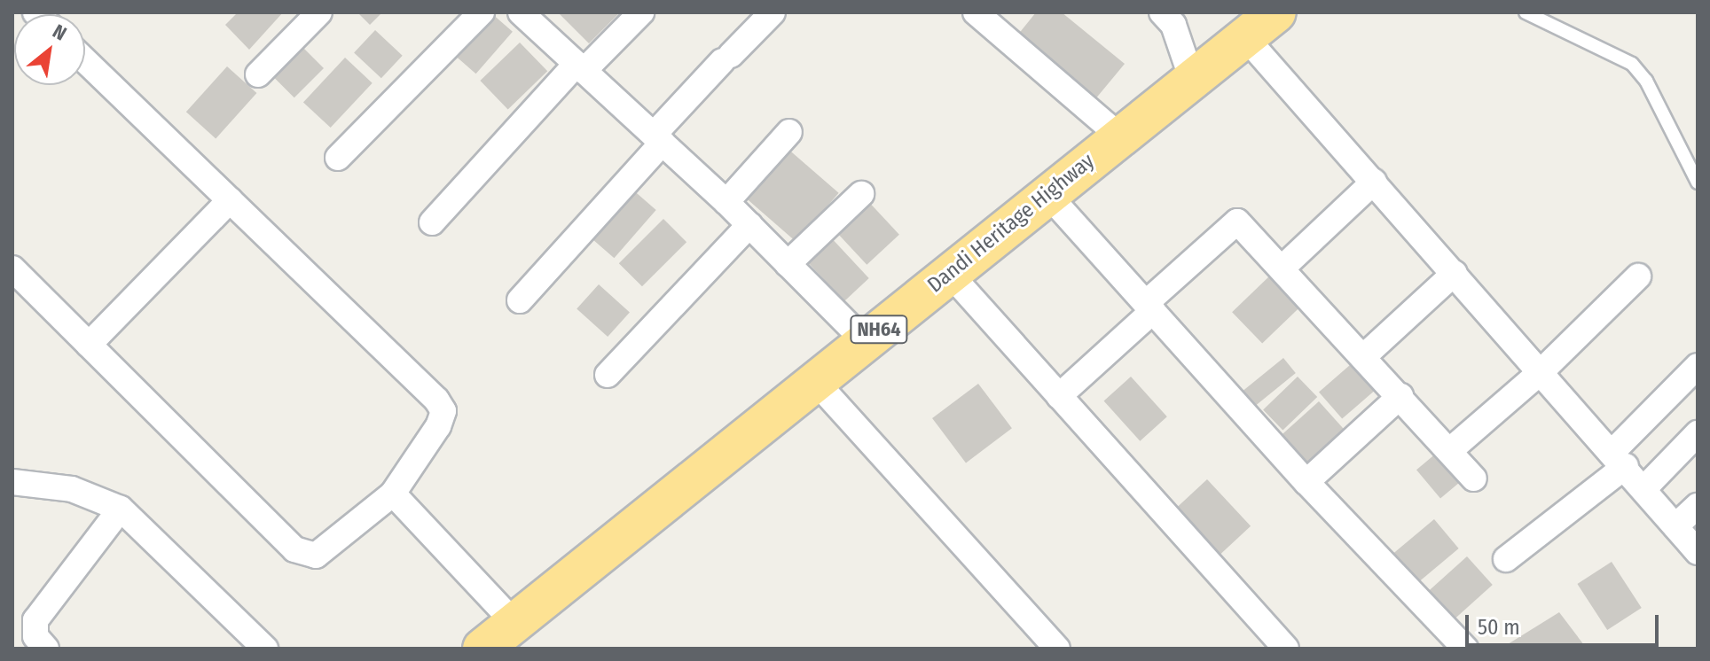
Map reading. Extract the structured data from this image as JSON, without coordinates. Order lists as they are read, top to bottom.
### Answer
{
  "streets": {
    "highway": ["Dandi Heritage Highway", "NH64"]
  },
  "scale_bar": "50 m",
  "north": "top right"
}
